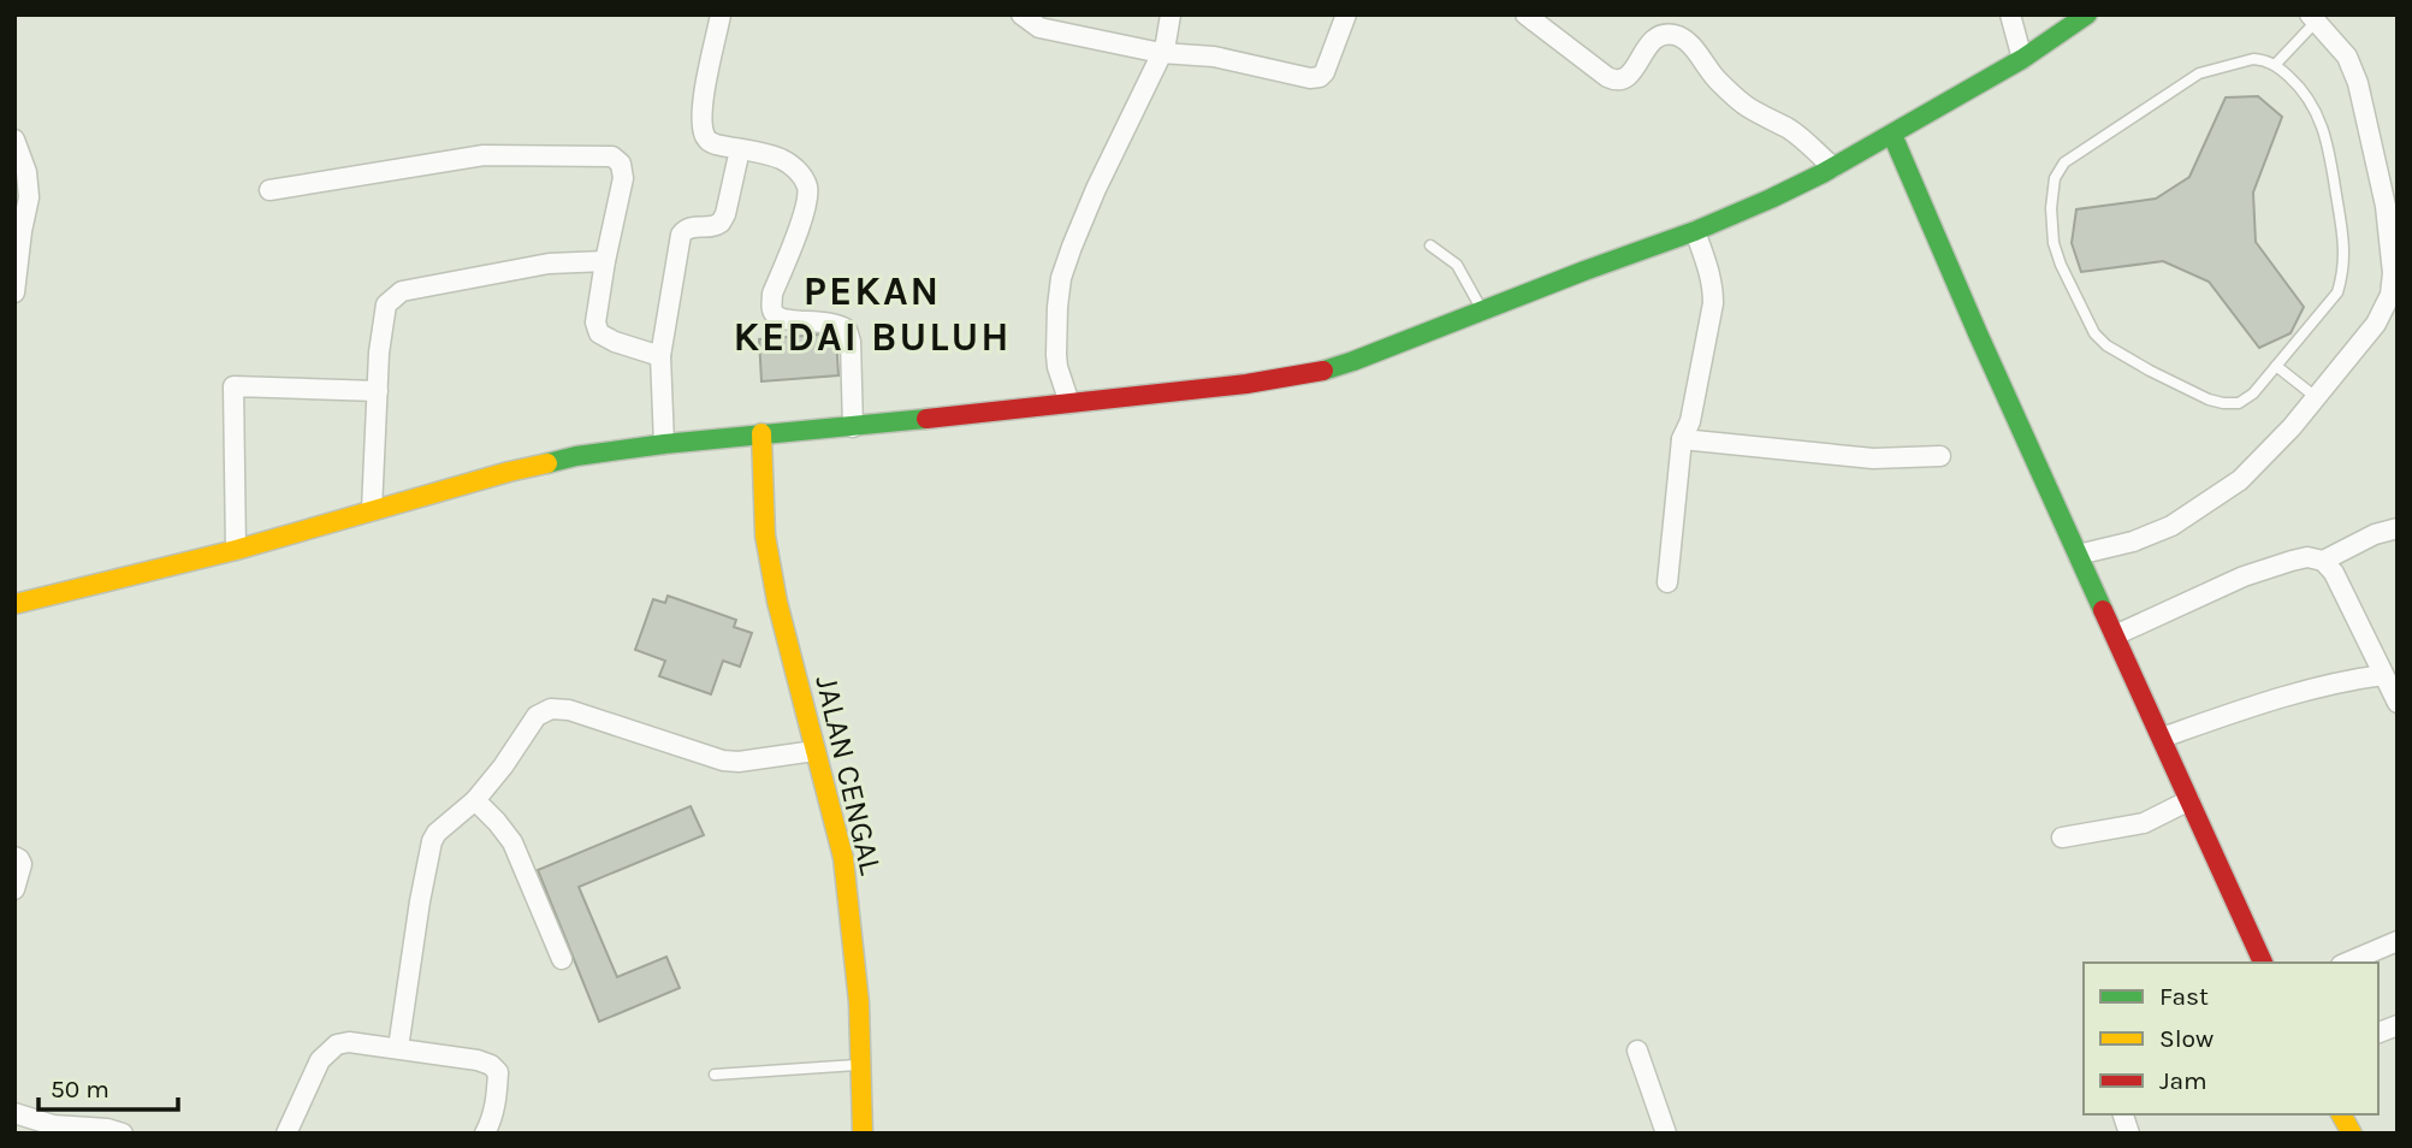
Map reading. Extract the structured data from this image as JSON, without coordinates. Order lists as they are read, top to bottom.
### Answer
{
  "streets": {
    "main road": ["JALAN CENGAL"]
  },
  "districts": ["PEKAN KEDAI BULUH"],
  "legend": ["Fast", "Slow", "Jam"],
  "scale_bar": "50 m"
}
